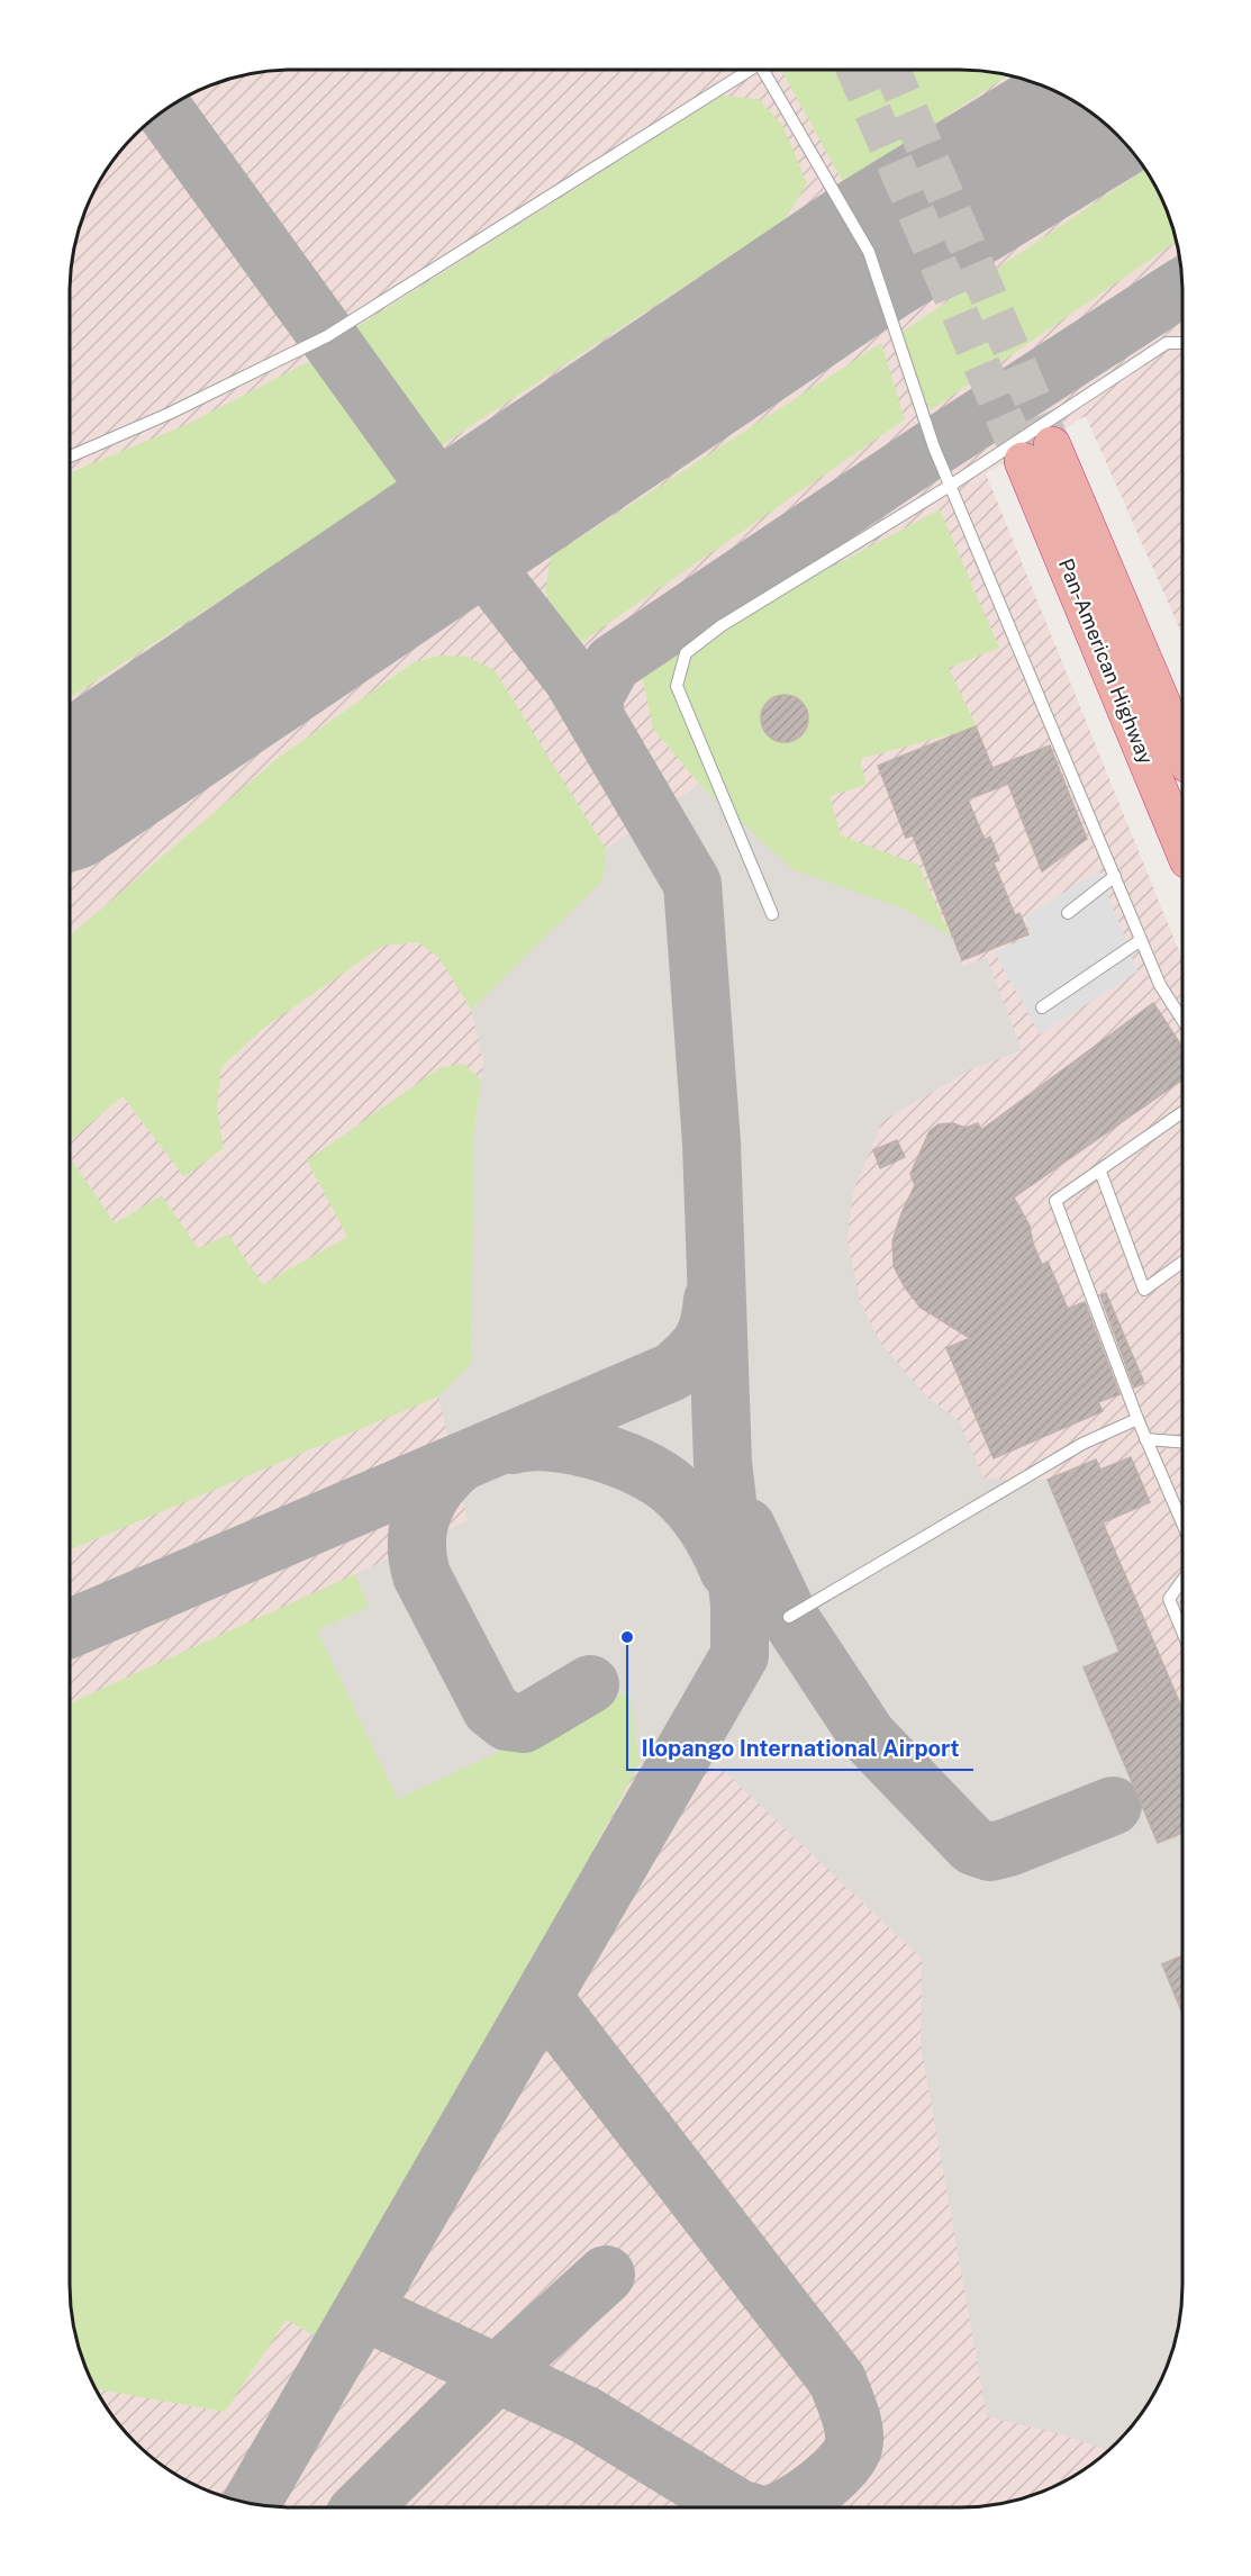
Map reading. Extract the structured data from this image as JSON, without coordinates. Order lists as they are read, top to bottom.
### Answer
{
  "streets": {
    "highway": ["Pan-American Highway"]
  },
  "places": ["Ilopango International Airport"]
}
